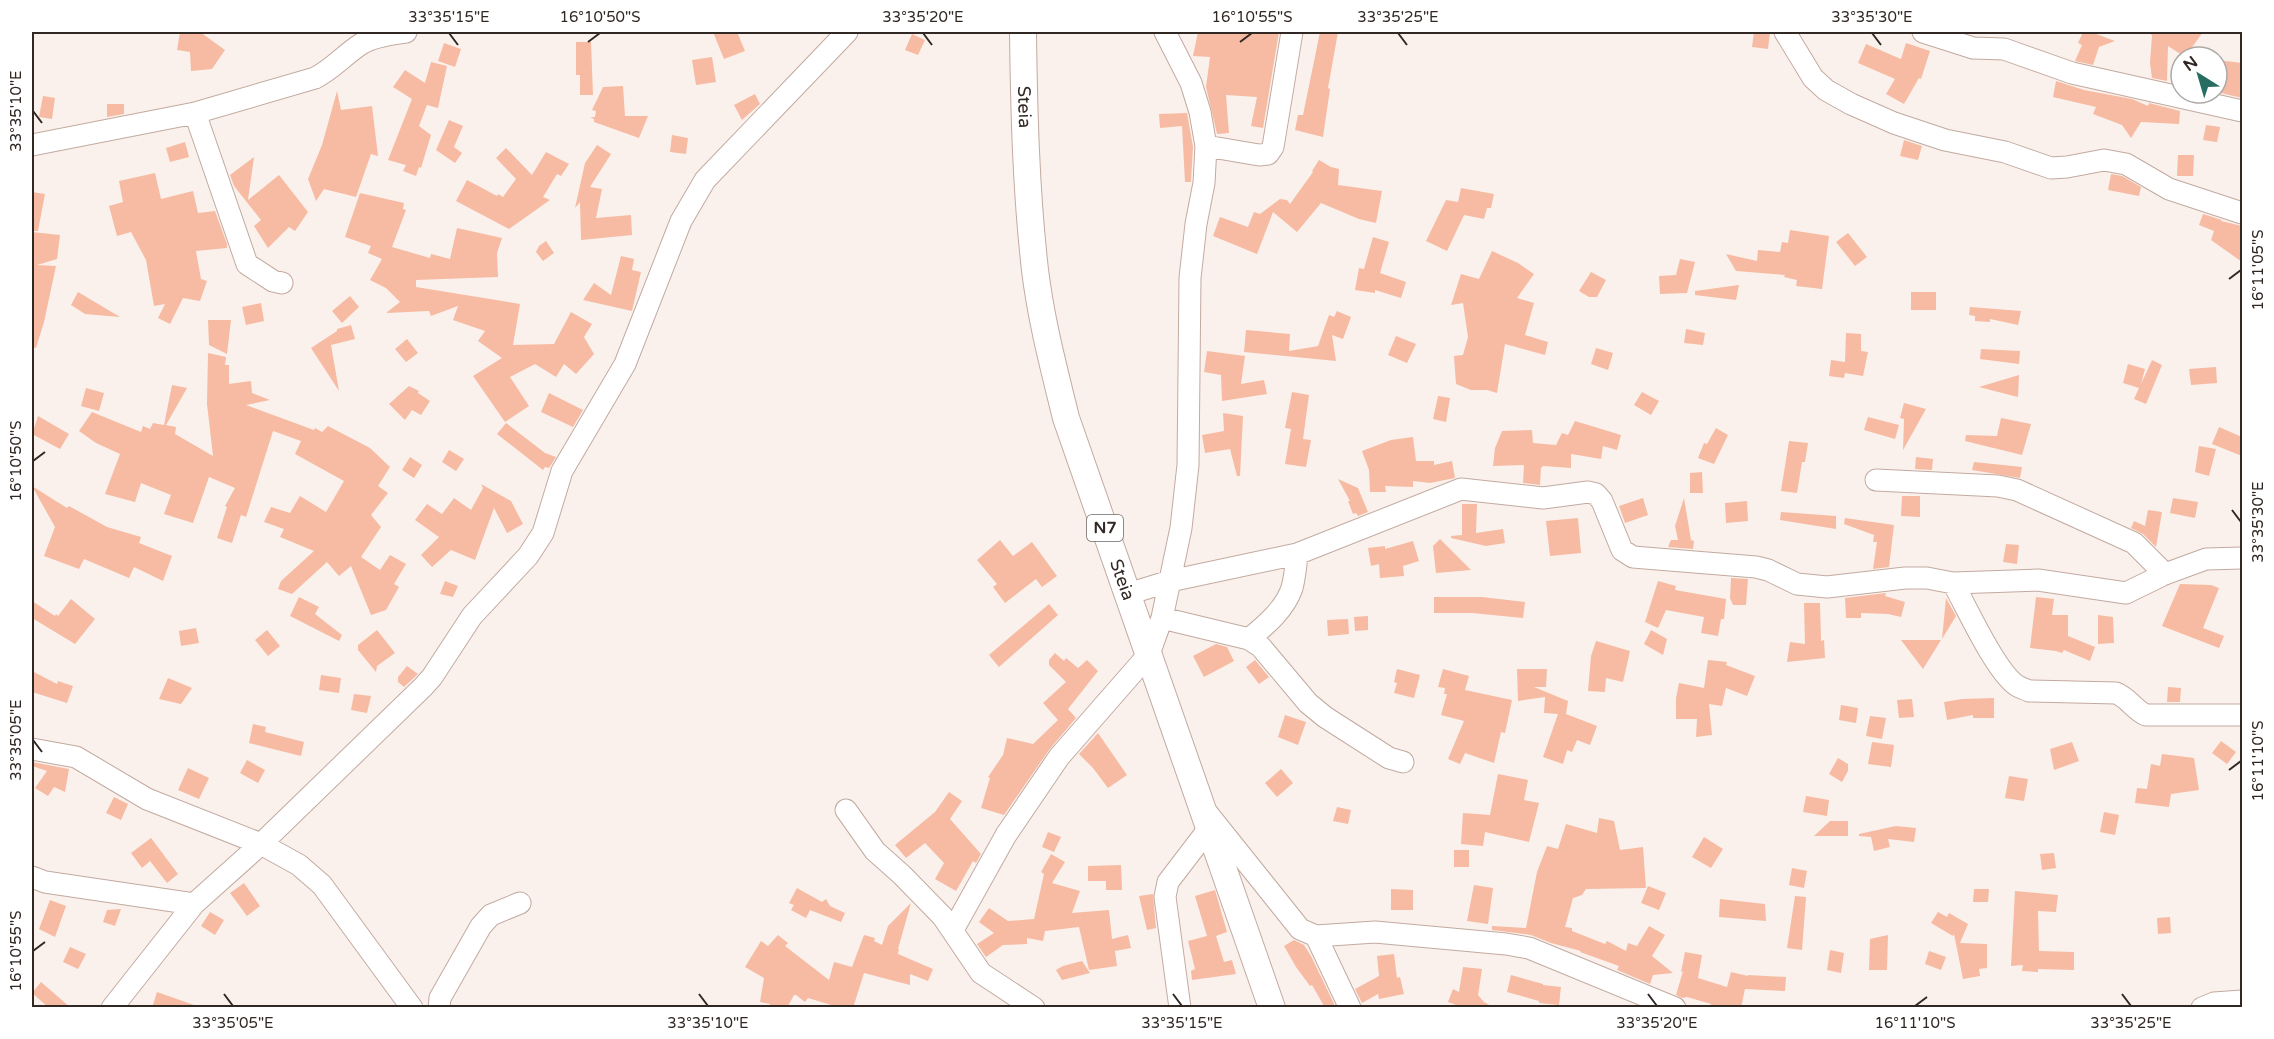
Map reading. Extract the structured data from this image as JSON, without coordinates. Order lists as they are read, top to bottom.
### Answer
{
  "streets": {
    "main road": ["Steia", "N7"]
  },
  "north": "top left",
  "coordinates": [
    "33°35'15\"E",
    "16°10'50\"S",
    "33°35'20\"E",
    "16°10'55\"S",
    "33°35'25\"E",
    "33°35'30\"E",
    "33°35'10\"E",
    "16°11'05\"S",
    "33°35'05\"E",
    "16°11'10\"S"
  ]
}
